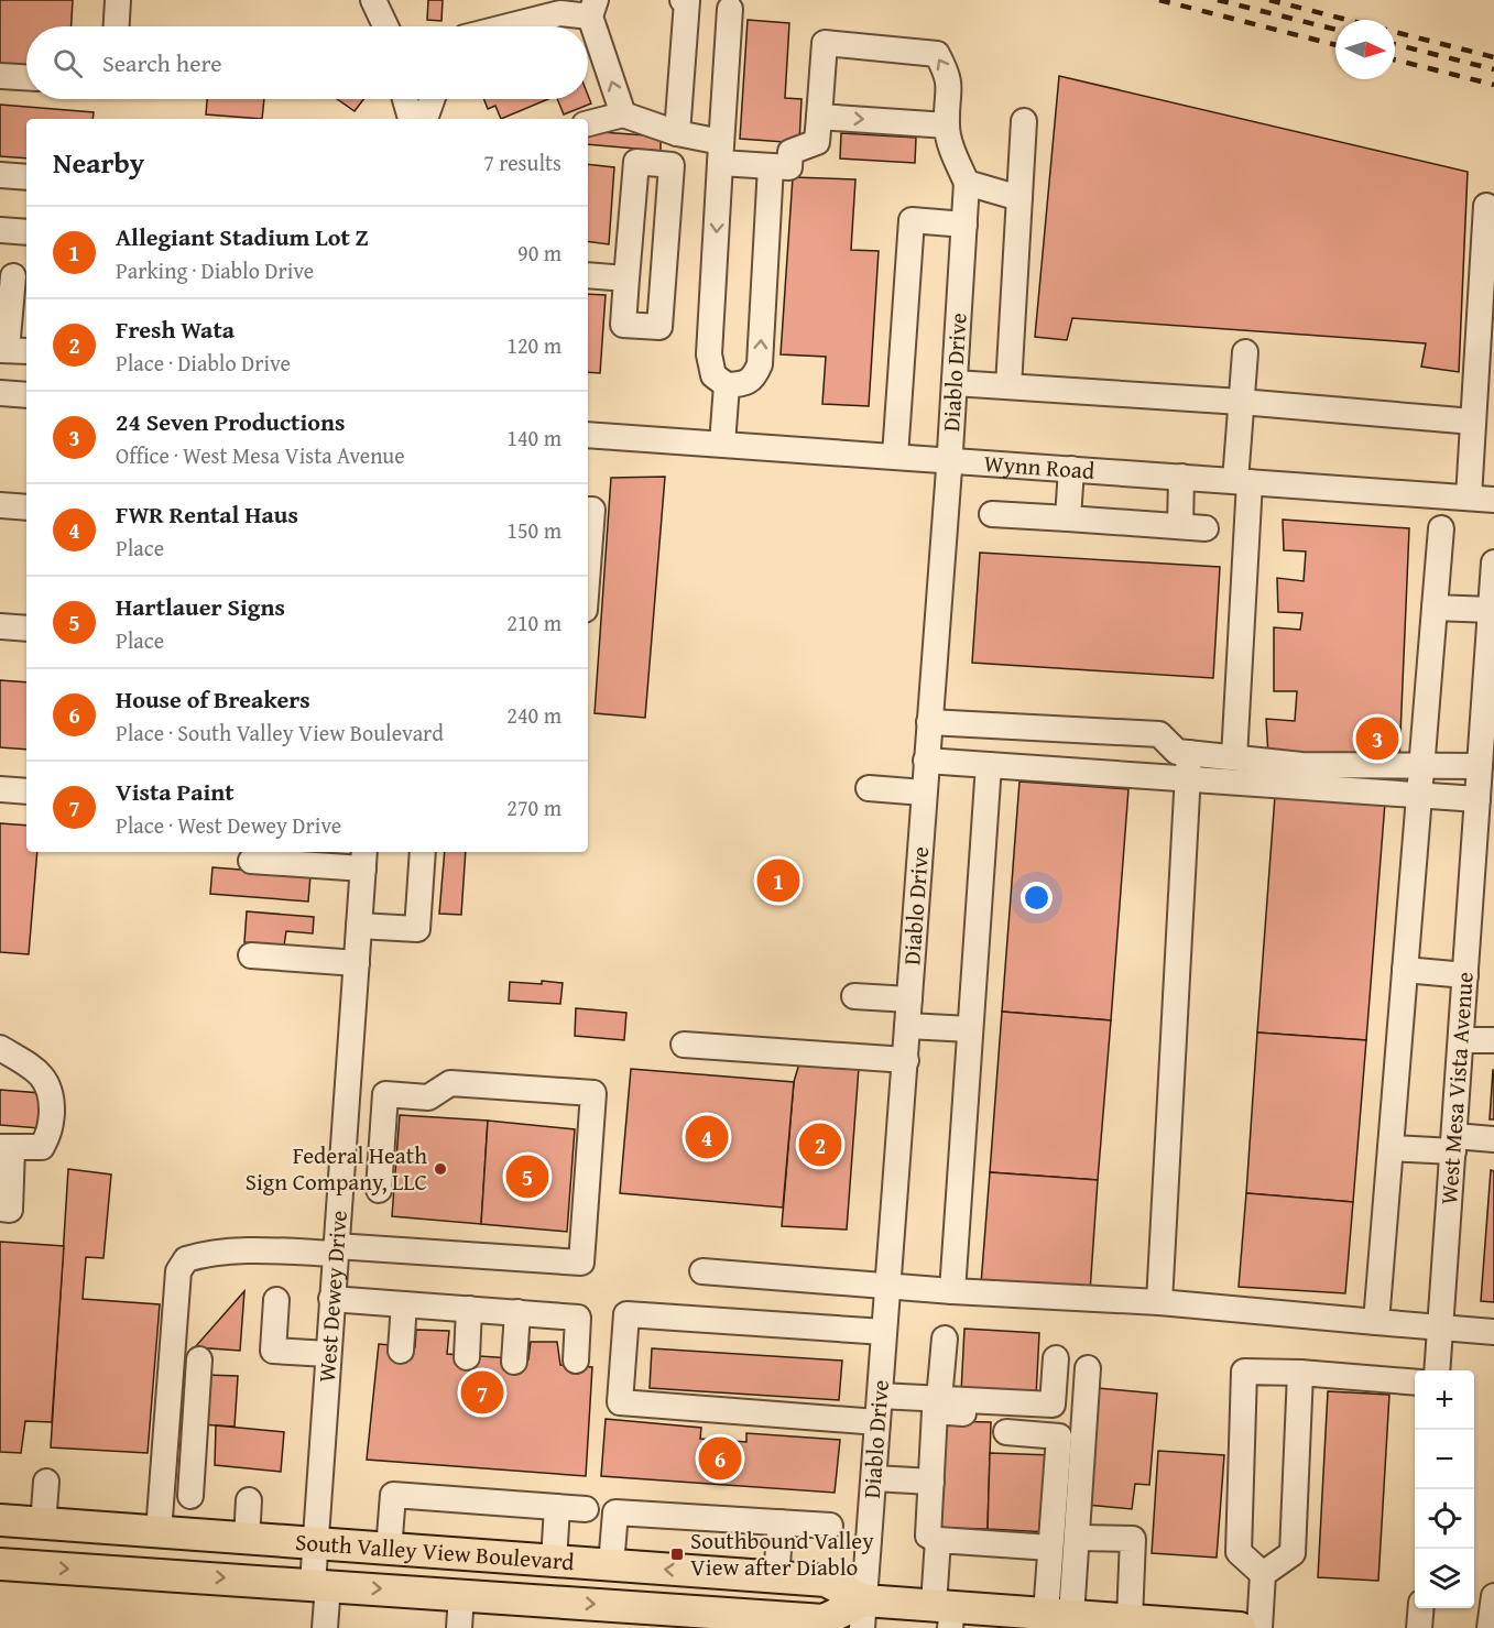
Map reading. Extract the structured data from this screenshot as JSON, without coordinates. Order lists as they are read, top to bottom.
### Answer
{
  "streets": {
    "main road": ["South Valley View Boulevard"],
    "street": [
      "Diablo Drive",
      "Wynn Road",
      "West Mesa Vista Avenue",
      "West Dewey Drive"
    ]
  },
  "crossings": [
    ["Diablo Drive", "Wynn Road"],
    ["Diablo Drive", "South Valley View Boulevard"],
    ["West Dewey Drive", "South Valley View Boulevard"]
  ],
  "places": {
    "other": ["Federal Heath Sign Company, LLC"],
    "transit": ["Southbound Valley View after Diablo"]
  },
  "north": "right",
  "page": {
    "search": "Search here",
    "heading": ["Nearby", "7 results"],
    "list": [
      {
        "mark": "1",
        "name": "Allegiant Stadium Lot Z",
        "note": "Parking · Diablo Drive",
        "value": "90 m"
      },
      {
        "mark": "2",
        "name": "Fresh Wata",
        "note": "Place · Diablo Drive",
        "value": "120 m"
      },
      {
        "mark": "3",
        "name": "24 Seven Productions",
        "note": "Office · West Mesa Vista Avenue",
        "value": "140 m"
      },
      {
        "mark": "4",
        "name": "FWR Rental Haus",
        "note": "Place",
        "value": "150 m"
      },
      {
        "mark": "5",
        "name": "Hartlauer Signs",
        "note": "Place",
        "value": "210 m"
      },
      {
        "mark": "6",
        "name": "House of Breakers",
        "note": "Place · South Valley View Boulevard",
        "value": "240 m"
      },
      {
        "mark": "7",
        "name": "Vista Paint",
        "note": "Place · West Dewey Drive",
        "value": "270 m"
      }
    ],
    "pins": [
      "3",
      "1",
      "4",
      "2",
      "5",
      "7",
      "6"
    ],
    "map_buttons": ["+", "−"]
  }
}
